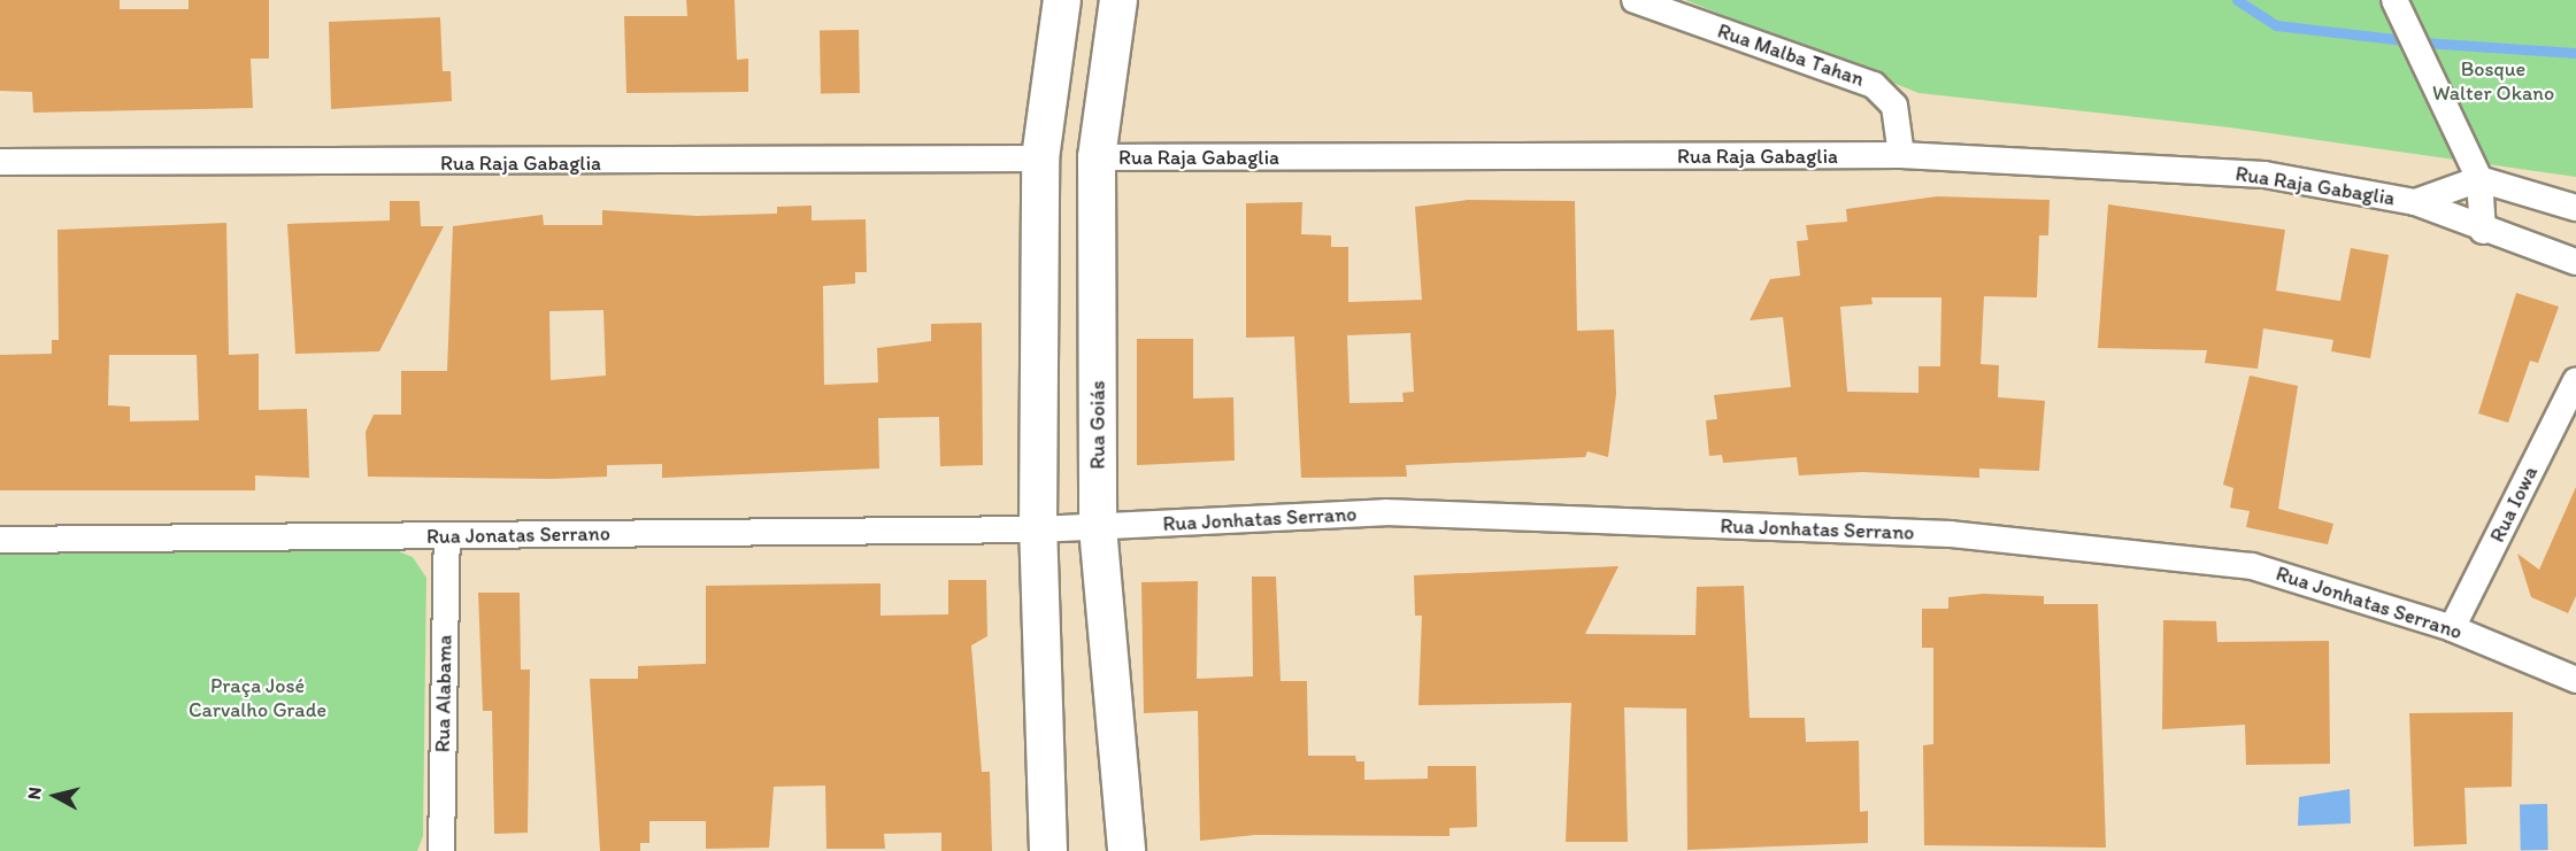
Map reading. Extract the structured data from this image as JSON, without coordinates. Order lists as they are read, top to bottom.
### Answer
{
  "streets": {
    "main road": ["Rua Goiás"],
    "street": [
      "Rua Malba Tahan",
      "Rua Raja Gabaglia",
      "Rua Iowa",
      "Rua Jonhatas Serrano",
      "Rua Jonatas Serrano",
      "Rua Alabama"
    ]
  },
  "crossings": [
    ["Rua Malba Tahan", "Rua Raja Gabaglia"],
    ["Rua Raja Gabaglia", "Rua Goiás"],
    ["Rua Goiás", "Rua Jonhatas Serrano"],
    ["Rua Iowa", "Rua Jonhatas Serrano"],
    ["Rua Jonhatas Serrano", "Rua Jonatas Serrano"],
    ["Rua Jonatas Serrano", "Rua Alabama"]
  ],
  "parks": ["Bosque Walter Okano", "Praça José Carvalho Grade"],
  "north": "left"
}
